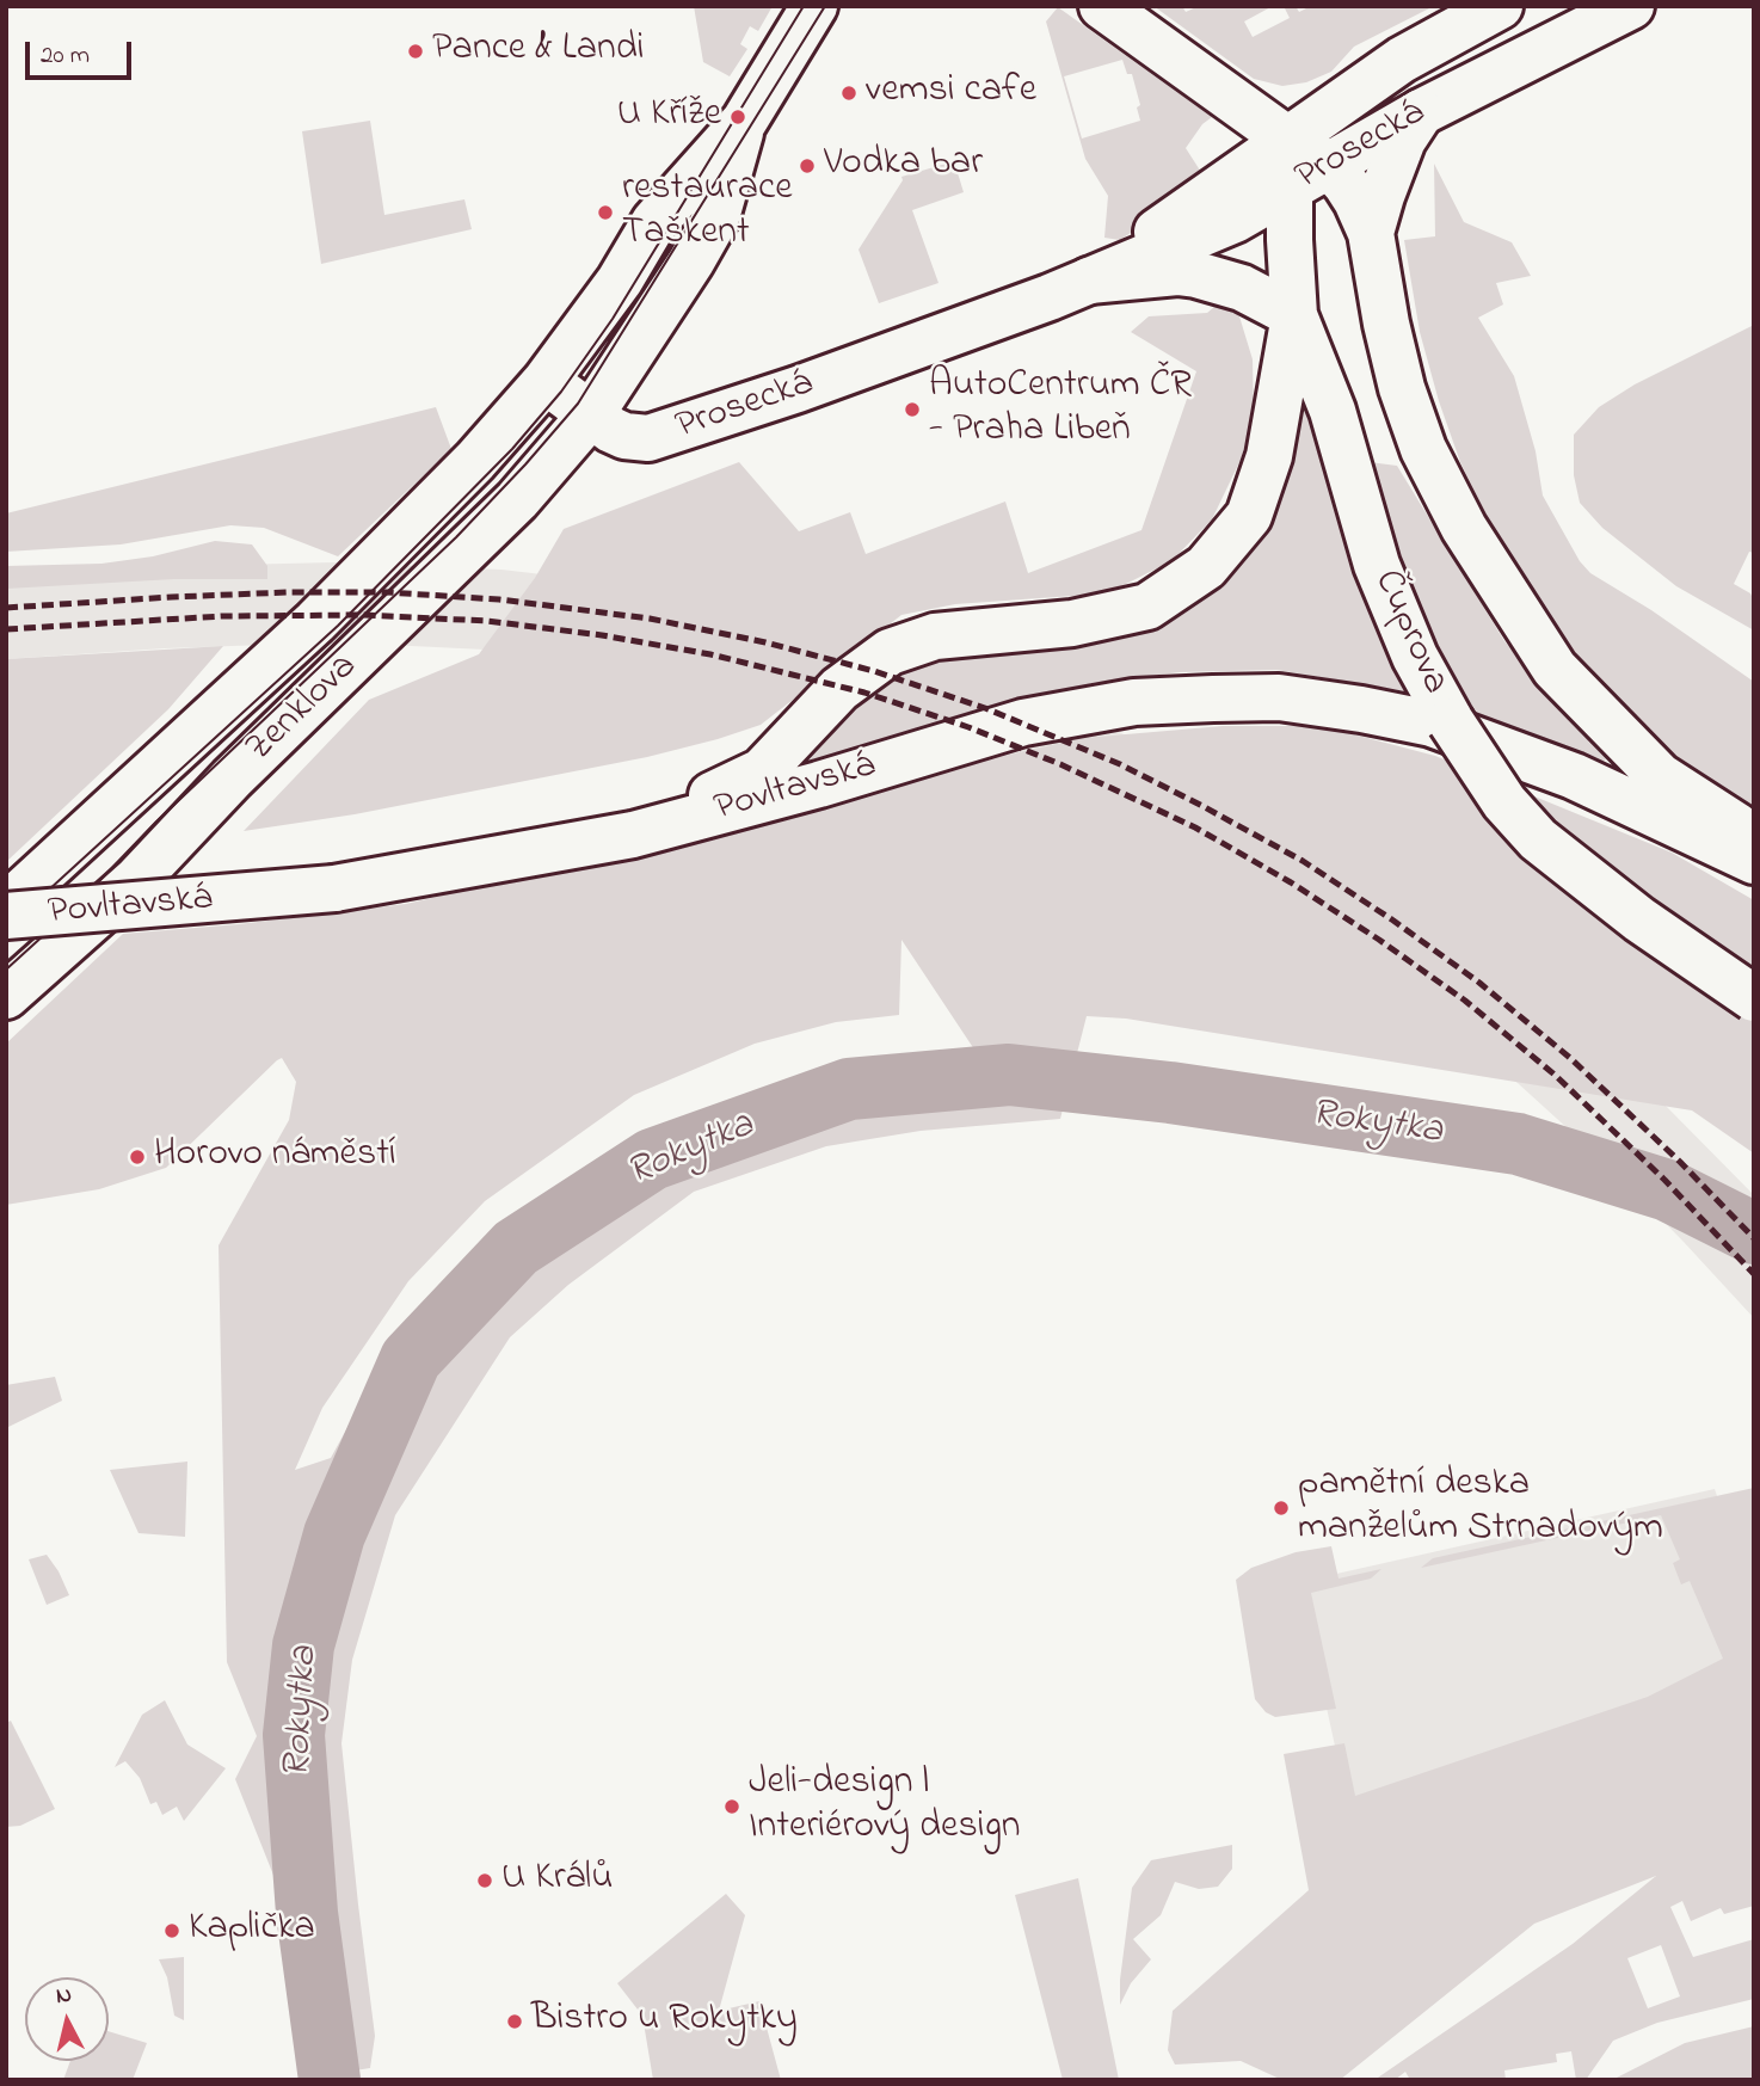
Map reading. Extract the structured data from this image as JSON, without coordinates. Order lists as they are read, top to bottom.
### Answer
{
  "streets": {
    "main road": [
      "Prosecká",
      "Čuprova",
      "Zenklova",
      "Povltavská"
    ]
  },
  "crossings": [
    ["Prosecká", "Čuprova"],
    ["Prosecká", "Zenklova"]
  ],
  "water": ["Rokytka"],
  "places": [
    "Pance & Landi",
    "vemsi cafe",
    "U Kříže",
    "Vodka bar",
    "restaurace Taškent",
    "AutoCentrum ČR - Praha Libeň",
    "Horovo náměstí",
    "pamětní deska manželům Strnadovým",
    "Jeli-design | Interiérový design",
    "U Králů",
    "Kaplička",
    "Bistro u Rokytky"
  ],
  "scale_bar": "20 m",
  "north": "top"
}
